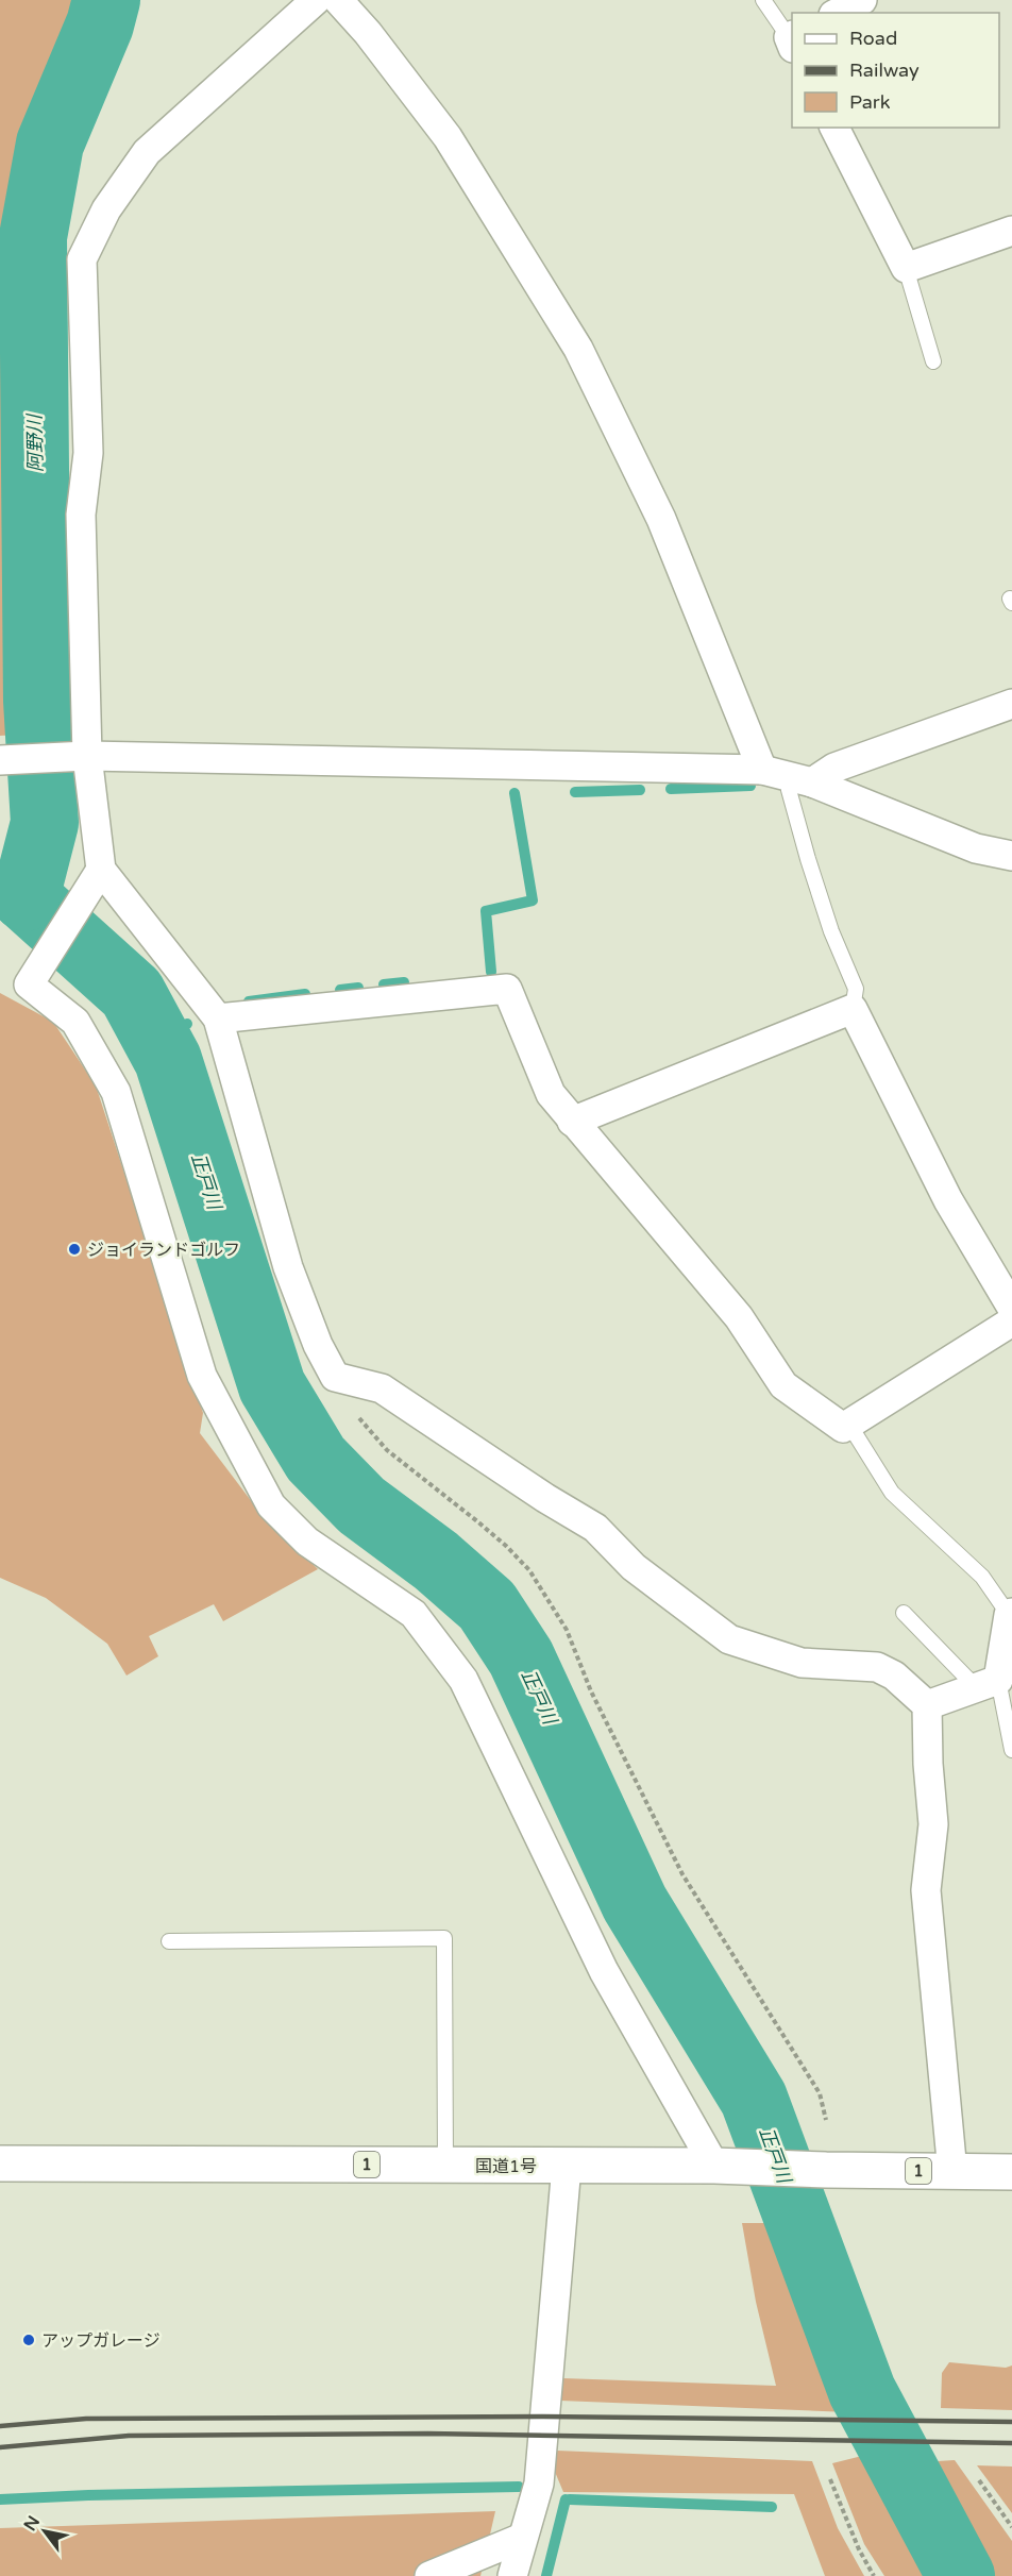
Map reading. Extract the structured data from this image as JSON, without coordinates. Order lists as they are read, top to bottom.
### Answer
{
  "streets": {
    "highway": ["1", "国道1号"]
  },
  "water": ["阿野川", "正戸川"],
  "places": ["ジョイランドゴルフ", "アップガレージ"],
  "legend": ["Road", "Railway", "Park"],
  "north": "top left"
}
